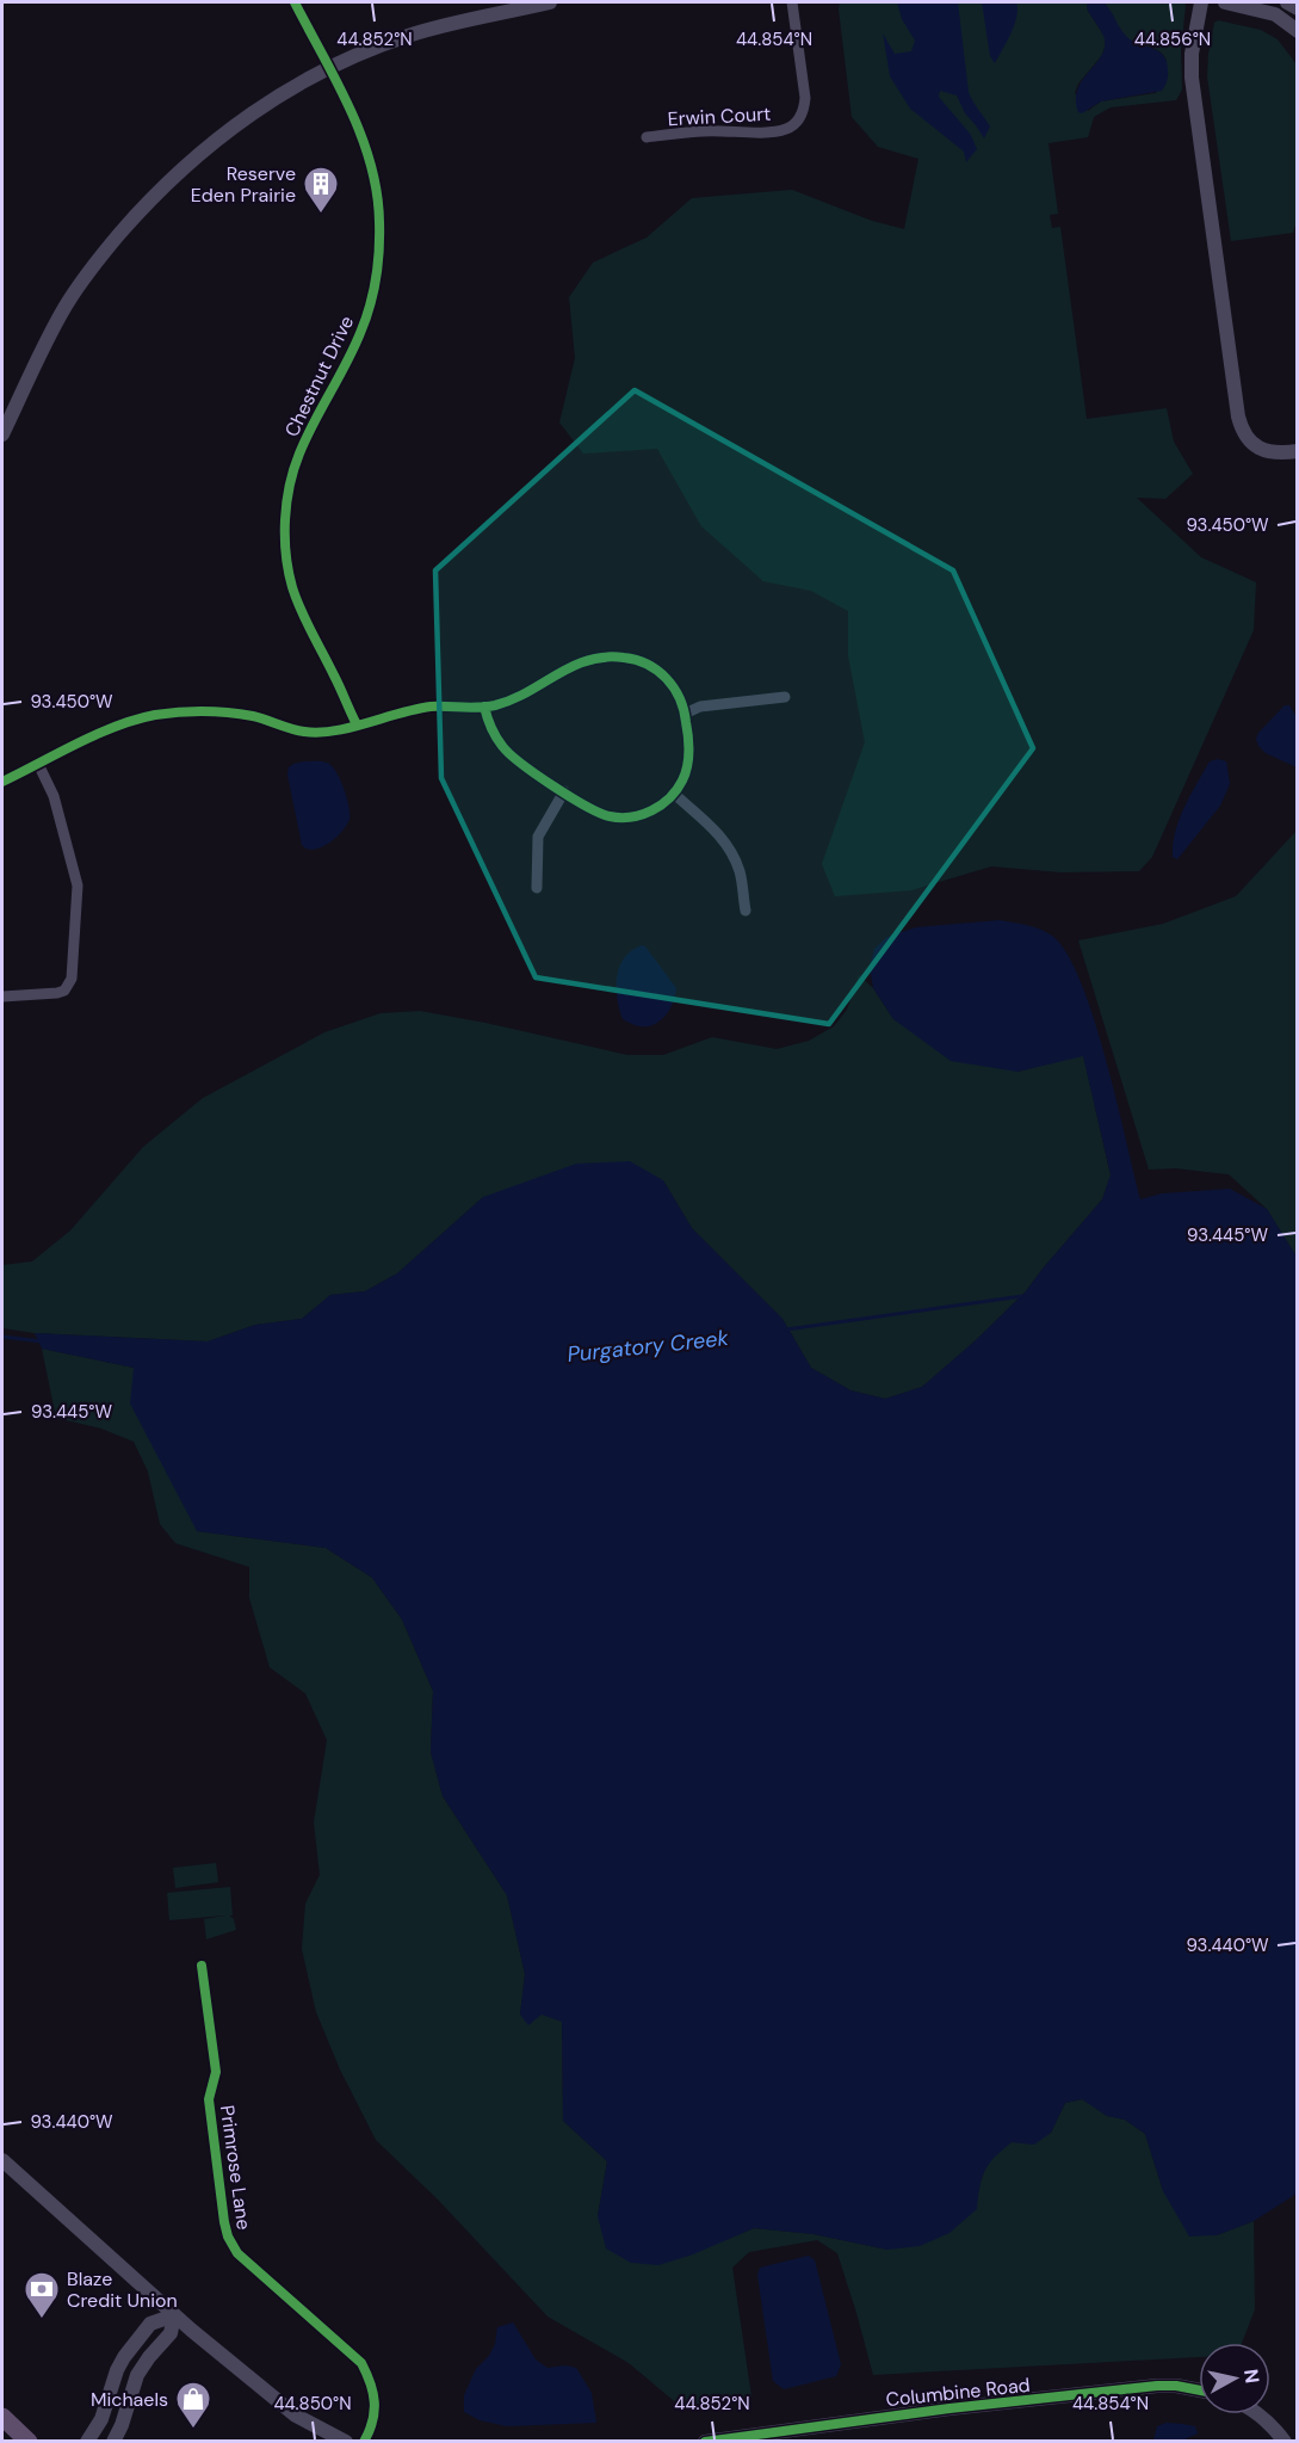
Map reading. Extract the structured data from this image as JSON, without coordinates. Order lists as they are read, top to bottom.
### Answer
{
  "streets": {
    "street": [
      "Erwin Court",
      "Chestnut Drive",
      "Primrose Lane",
      "Columbine Road"
    ]
  },
  "water": ["Purgatory Creek"],
  "places": {
    "building": ["Reserve Eden Prairie"],
    "bank": ["Blaze Credit Union"],
    "shop": ["Michaels"]
  },
  "north": "right",
  "coordinates": [
    "44.852°N",
    "44.854°N",
    "44.856°N",
    "93.450°W",
    "93.445°W",
    "93.440°W",
    "44.850°N"
  ]
}
